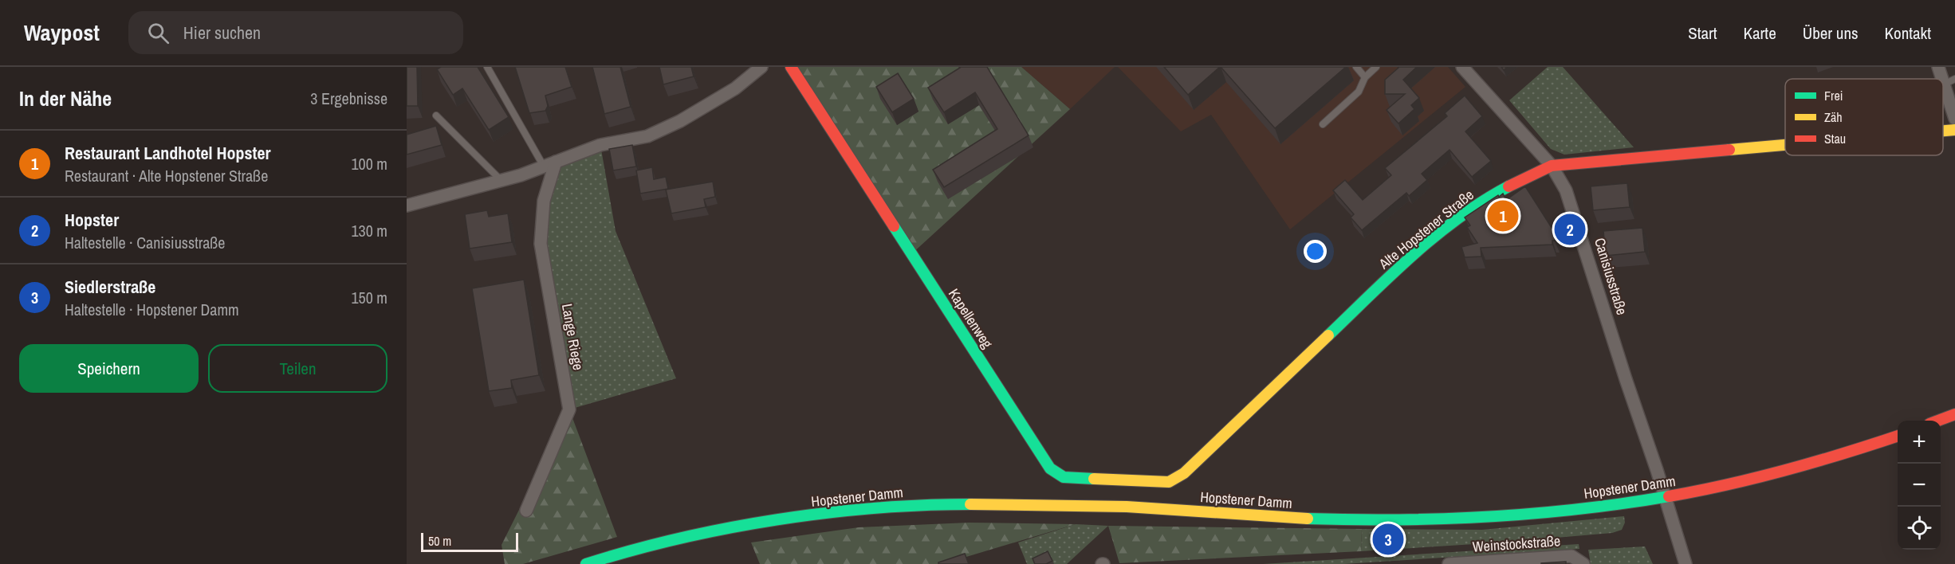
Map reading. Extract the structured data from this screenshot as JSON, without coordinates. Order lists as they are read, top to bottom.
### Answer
{
  "streets": {
    "street": [
      "Alte Hopstener Straße",
      "Canisiusstraße",
      "Kapellenweg",
      "Lange Riege",
      "Hopstener Damm",
      "Weinstockstraße"
    ]
  },
  "crossings": [
    ["Alte Hopstener Straße", "Canisiusstraße"],
    ["Alte Hopstener Straße", "Kapellenweg"],
    ["Canisiusstraße", "Hopstener Damm"]
  ],
  "legend": ["Frei", "Zäh", "Stau"],
  "scale_bar": "50 m",
  "page": {
    "header": "Waypost",
    "search": "Hier suchen",
    "nav": [
      "Start",
      "Karte",
      "Über uns",
      "Kontakt"
    ],
    "heading": ["In der Nähe", "3 Ergebnisse"],
    "list": [
      {
        "mark": "1",
        "name": "Restaurant Landhotel Hopster",
        "note": "Restaurant · Alte Hopstener Straße",
        "value": "100 m"
      },
      {
        "mark": "2",
        "name": "Hopster",
        "note": "Haltestelle · Canisiusstraße",
        "value": "130 m"
      },
      {
        "mark": "3",
        "name": "Siedlerstraße",
        "note": "Haltestelle · Hopstener Damm",
        "value": "150 m"
      }
    ],
    "pins": ["1", "2", "3"],
    "buttons": ["Speichern", "Teilen"],
    "map_buttons": ["+", "−"],
    "scale": "50 m"
  }
}
